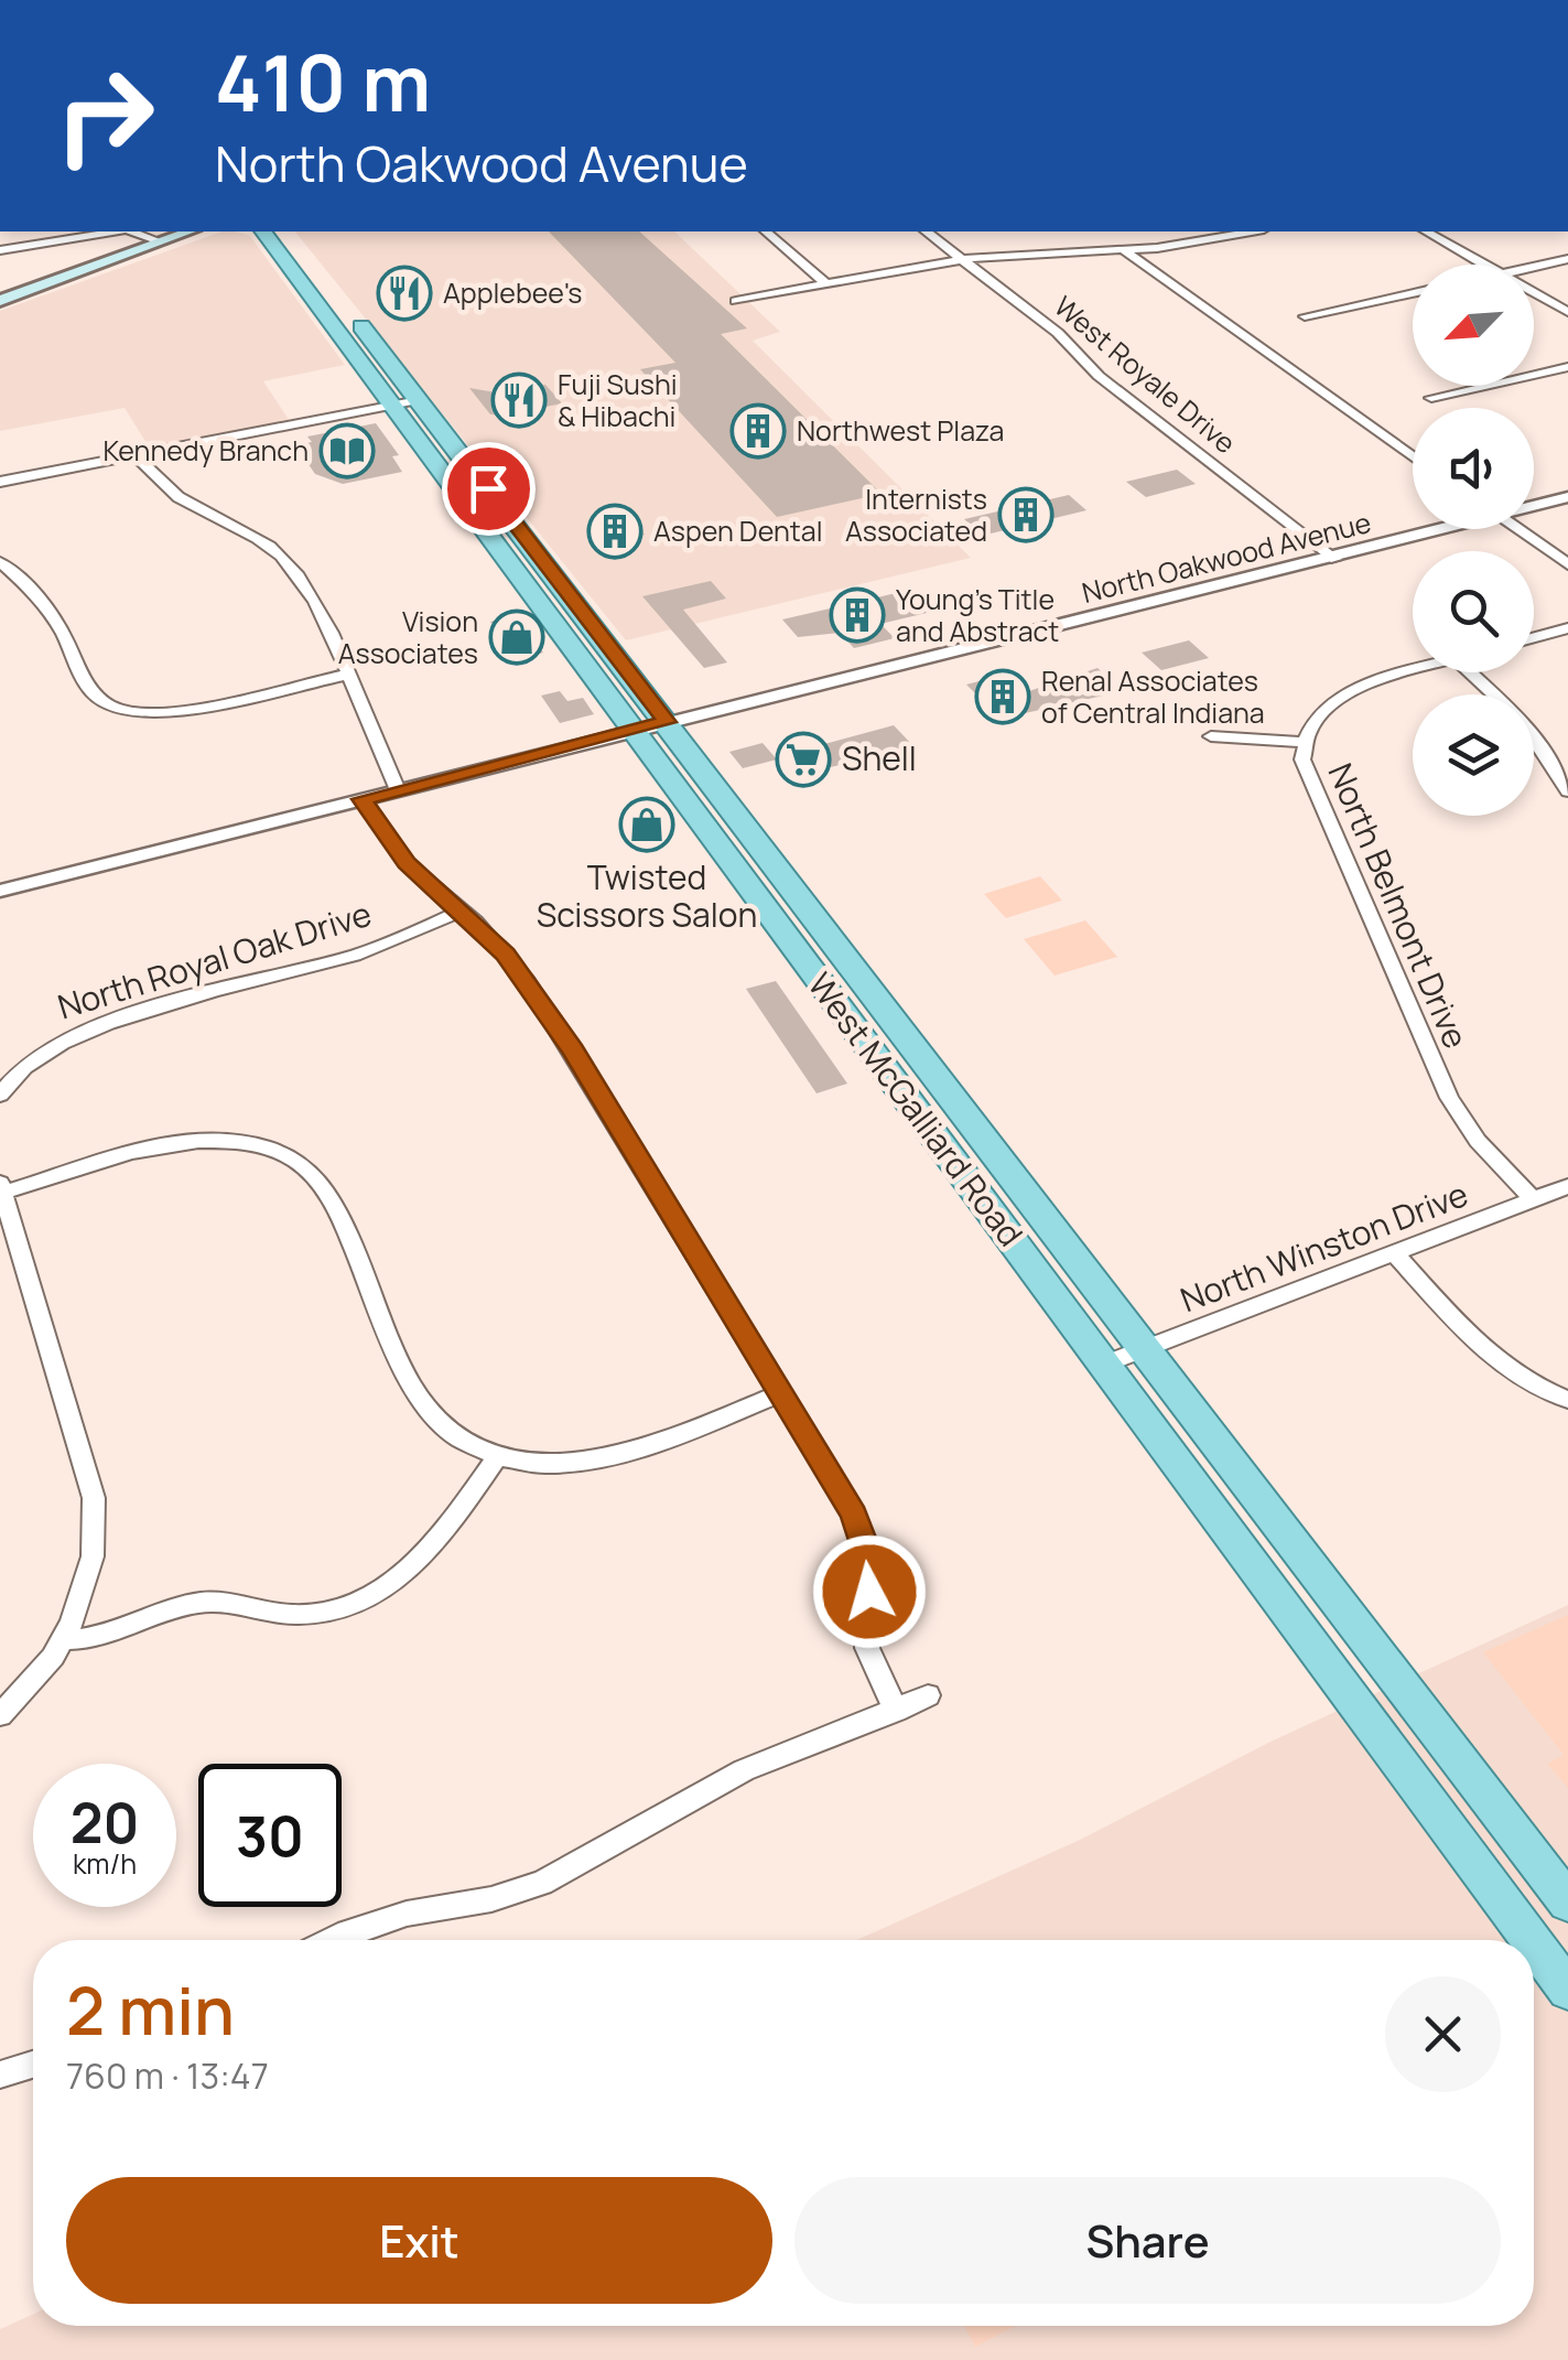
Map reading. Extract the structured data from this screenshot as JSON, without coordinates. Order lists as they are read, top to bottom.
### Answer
{
  "streets": {
    "main road": ["West McGalliard Road"],
    "street": [
      "West Royale Drive",
      "North Oakwood Avenue",
      "North Belmont Drive",
      "North Royal Oak Drive",
      "North Winston Drive"
    ]
  },
  "crossings": [
    ["West Royale Drive", "North Oakwood Avenue"],
    ["North Oakwood Avenue", "West McGalliard Road"],
    ["North Belmont Drive", "North Winston Drive"],
    ["West McGalliard Road", "North Winston Drive"]
  ],
  "places": {
    "restaurant": ["Applebee's", "Fuji Sushi & Hibachi"],
    "building": [
      "Northwest Plaza",
      "Internists Associated",
      "Aspen Dental",
      "Young's Title and Abstract",
      "Renal Associates of Central Indiana"
    ],
    "library": ["Kennedy Branch"],
    "shop": ["Vision Associates", "Twisted Scissors Salon"],
    "supermarket": ["Shell"]
  },
  "north": "bottom left",
  "page": {
    "turn": ["410 m", "North Oakwood Avenue"],
    "speed": "20 km/h",
    "limit": "30",
    "heading": ["2 min", "760 m · 13:47"],
    "buttons": ["Exit", "Share"]
  }
}
